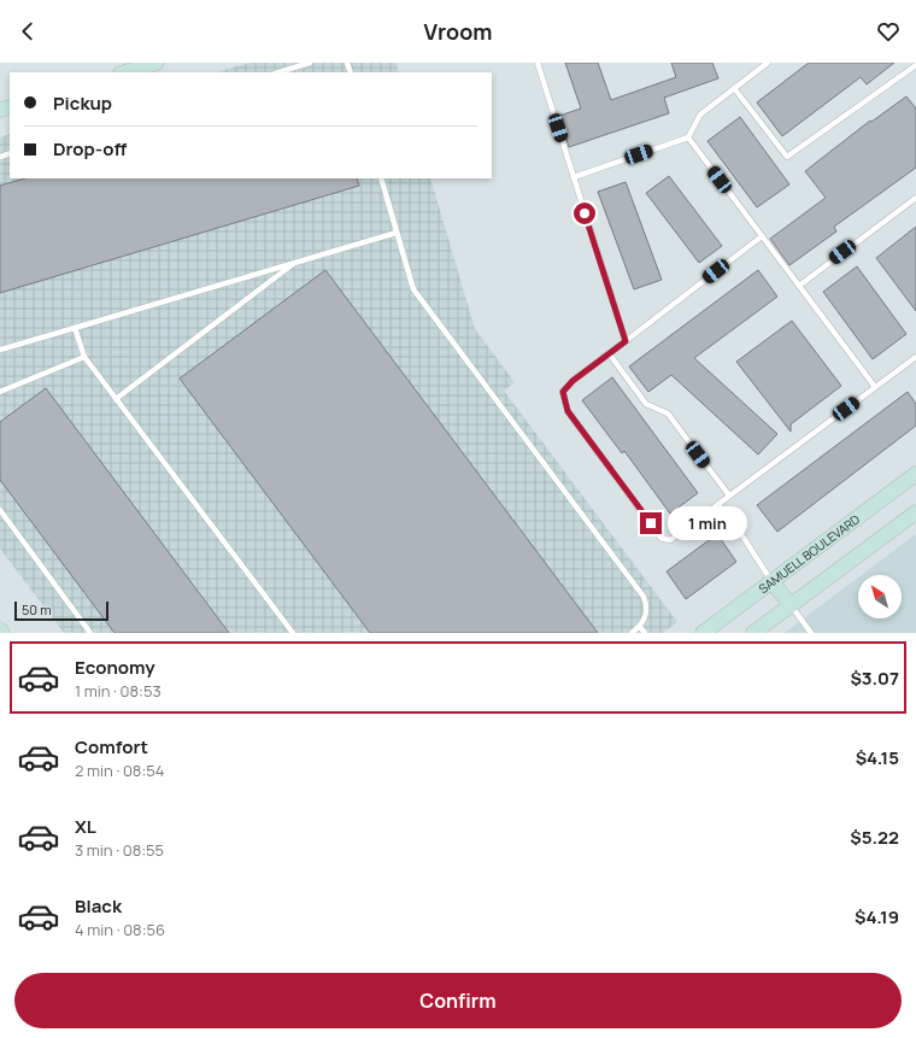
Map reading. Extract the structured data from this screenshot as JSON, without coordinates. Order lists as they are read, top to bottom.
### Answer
{
  "streets": {
    "main road": ["SAMUELL BOULEVARD"]
  },
  "scale_bar": "50 m",
  "north": "top left",
  "page": {
    "header": "Vroom",
    "banner": ["Pickup", "Drop-off"],
    "bubble": "1 min",
    "scale": "50 m",
    "list": [
      {
        "name": "Economy",
        "note": "1 min · 08:53",
        "value": "$3.07"
      },
      {
        "name": "Comfort",
        "note": "2 min · 08:54",
        "value": "$4.15"
      },
      {
        "name": "XL",
        "note": "3 min · 08:55",
        "value": "$5.22"
      },
      {
        "name": "Black",
        "note": "4 min · 08:56",
        "value": "$4.19"
      }
    ],
    "buttons": "Confirm"
  }
}
